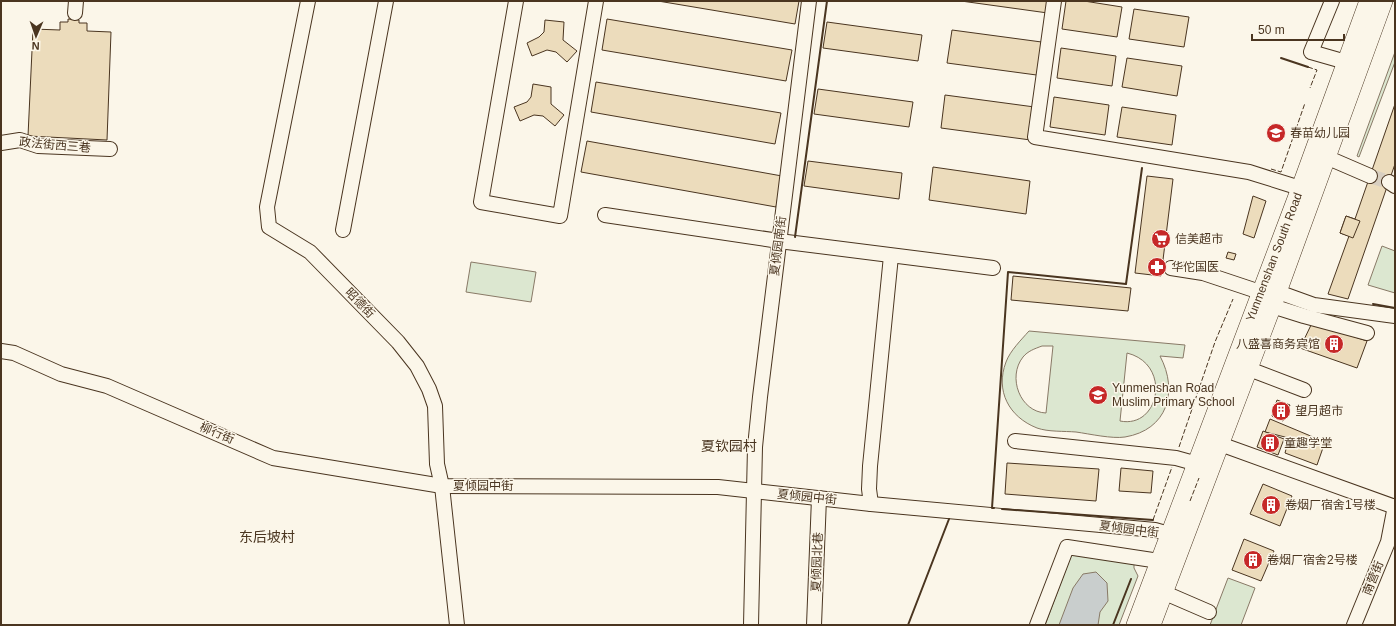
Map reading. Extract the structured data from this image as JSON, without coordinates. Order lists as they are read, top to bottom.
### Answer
{
  "streets": {
    "main road": ["Yunmenshan South Road"],
    "street": [
      "政法街西三巷",
      "夏倾园南街",
      "昭德街",
      "柳行街",
      "夏倾园中街",
      "夏倾园北巷",
      "南营街"
    ]
  },
  "crossings": [
    ["夏倾园南街", "夏倾园中街"],
    ["Yunmenshan South Road", "夏倾园中街"],
    ["昭德街", "柳行街"],
    ["昭德街", "夏倾园中街"],
    ["柳行街", "夏倾园中街"],
    ["夏倾园中街", "夏倾园北巷"]
  ],
  "districts": ["夏钦园村", "东后坡村"],
  "places": {
    "school or university": ["春苗幼儿园", "Yunmenshan Road Muslim Primary School"],
    "supermarket": ["信美超市"],
    "pharmacy": ["华佗国医"],
    "building": [
      "八盛喜商务宾馆",
      "望月超市",
      "童趣学堂",
      "卷烟厂宿舍1号楼",
      "卷烟厂宿舍2号楼"
    ]
  },
  "scale_bar": "50 m",
  "north": "bottom"
}
